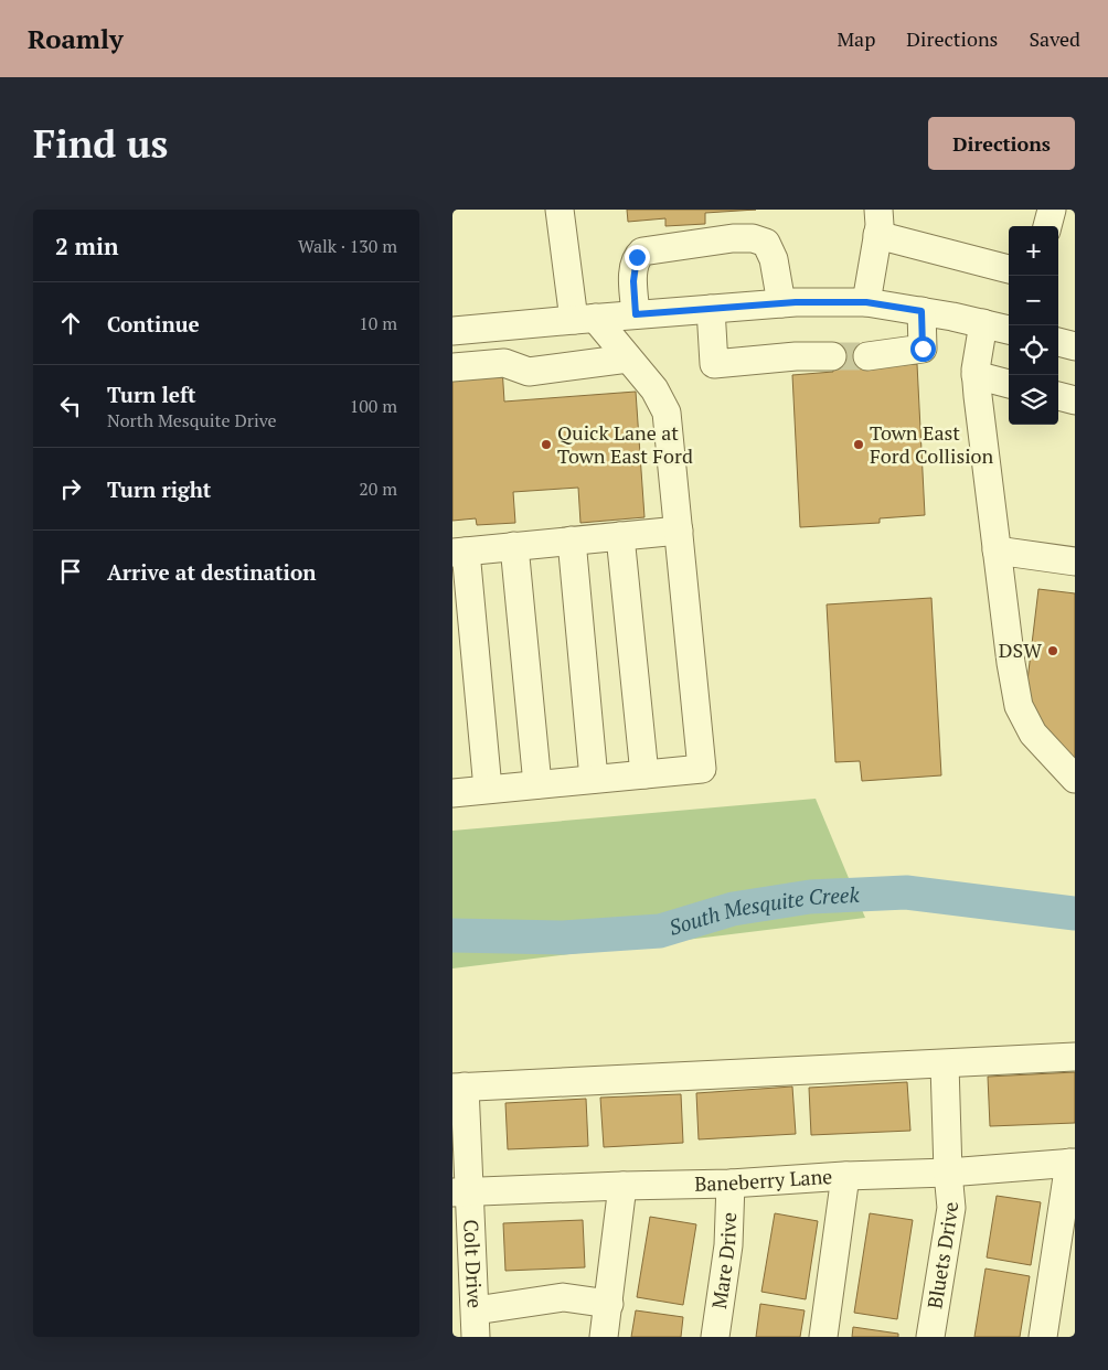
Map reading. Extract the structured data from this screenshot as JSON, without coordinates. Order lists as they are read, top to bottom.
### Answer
{
  "streets": {
    "street": [
      "Baneberry Lane",
      "Bluets Drive",
      "Mare Drive",
      "Colt Drive"
    ]
  },
  "crossings": [
    ["Baneberry Lane", "Bluets Drive"],
    ["Baneberry Lane", "Mare Drive"],
    ["Baneberry Lane", "Colt Drive"]
  ],
  "water": ["South Mesquite Creek"],
  "places": ["Quick Lane at Town East Ford", "Town East Ford Collision", "DSW"],
  "page": {
    "header": "Roamly",
    "nav": ["Map", "Directions", "Saved"],
    "buttons": "Directions",
    "title": "Find us",
    "heading": ["2 min", "Walk · 130 m"],
    "map_buttons": ["+", "−"],
    "list": [
      ["Continue", "10 m"],
      ["Turn left", "North Mesquite Drive", "100 m"],
      ["Turn right", "20 m"],
      "Arrive at destination"
    ]
  }
}
